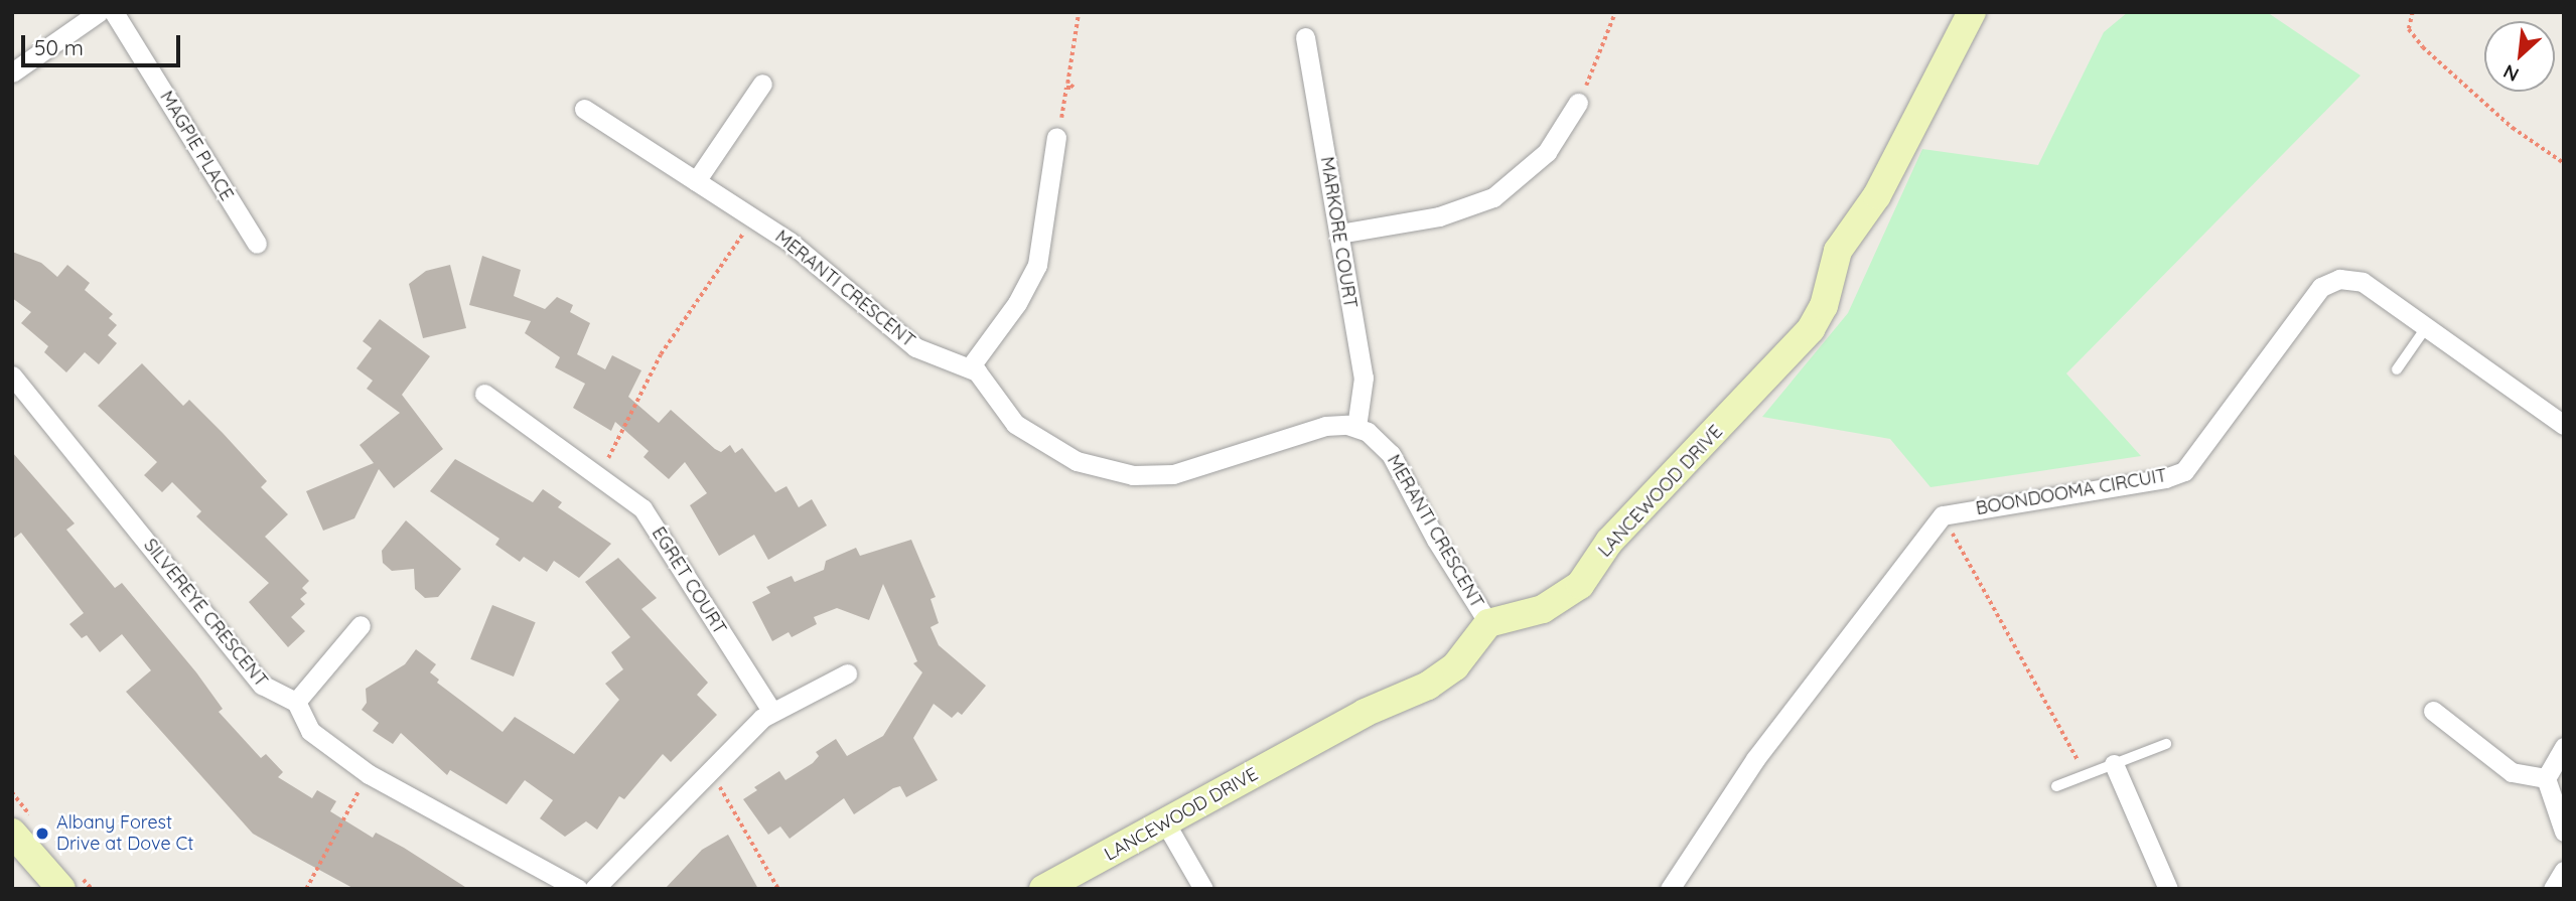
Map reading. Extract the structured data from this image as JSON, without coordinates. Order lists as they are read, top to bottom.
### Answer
{
  "streets": {
    "street": [
      "MAGPIE PLACE",
      "MARKORE COURT",
      "MERANTI CRESCENT",
      "LANCEWOOD DRIVE",
      "BOONDOOMA CIRCUIT",
      "EGRET COURT",
      "SILVEREYE CRESCENT"
    ]
  },
  "crossings": [
    ["MARKORE COURT", "MERANTI CRESCENT"],
    ["MERANTI CRESCENT", "LANCEWOOD DRIVE"]
  ],
  "places": ["Albany Forest Drive at Dove Ct"],
  "scale_bar": "50 m",
  "north": "bottom left"
}
